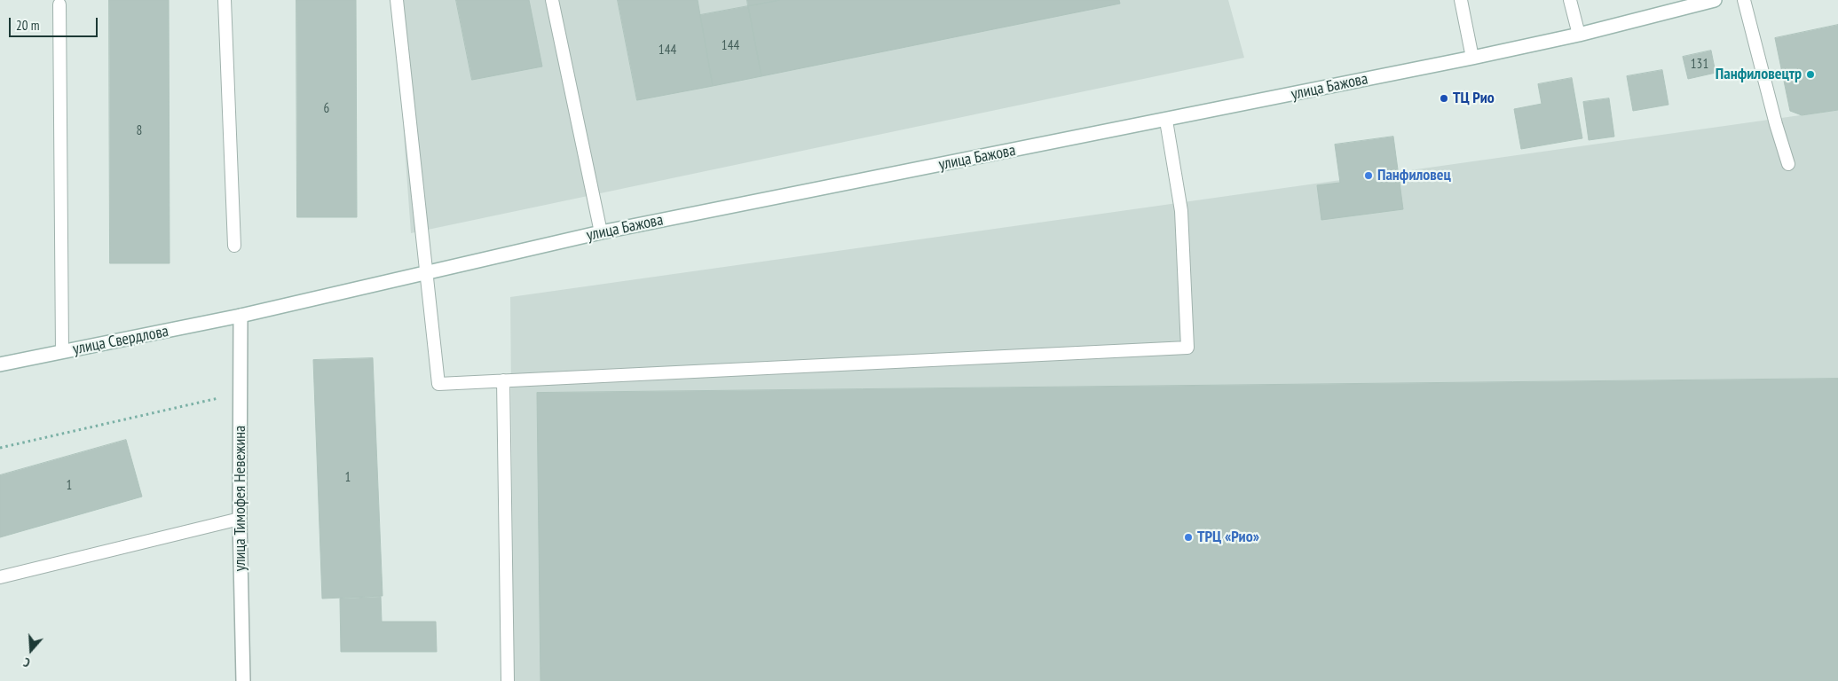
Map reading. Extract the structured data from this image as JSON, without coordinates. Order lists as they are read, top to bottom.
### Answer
{
  "streets": {
    "main road": ["улица Бажова", "улица Свердлова", "улица Тимофея Невежина"]
  },
  "crossings": [
    ["улица Бажова", "улица Свердлова"],
    ["улица Бажова", "улица Тимофея Невежина"],
    ["улица Свердлова", "улица Тимофея Невежина"]
  ],
  "places": [
    "Панфиловецтр",
    "ТЦ Рио",
    "Панфиловец",
    "ТРЦ «Рио»"
  ],
  "house_numbers": [
    "144",
    "144",
    "131",
    "6",
    "8",
    "1",
    "1"
  ],
  "scale_bar": "20 m",
  "north": "bottom"
}
